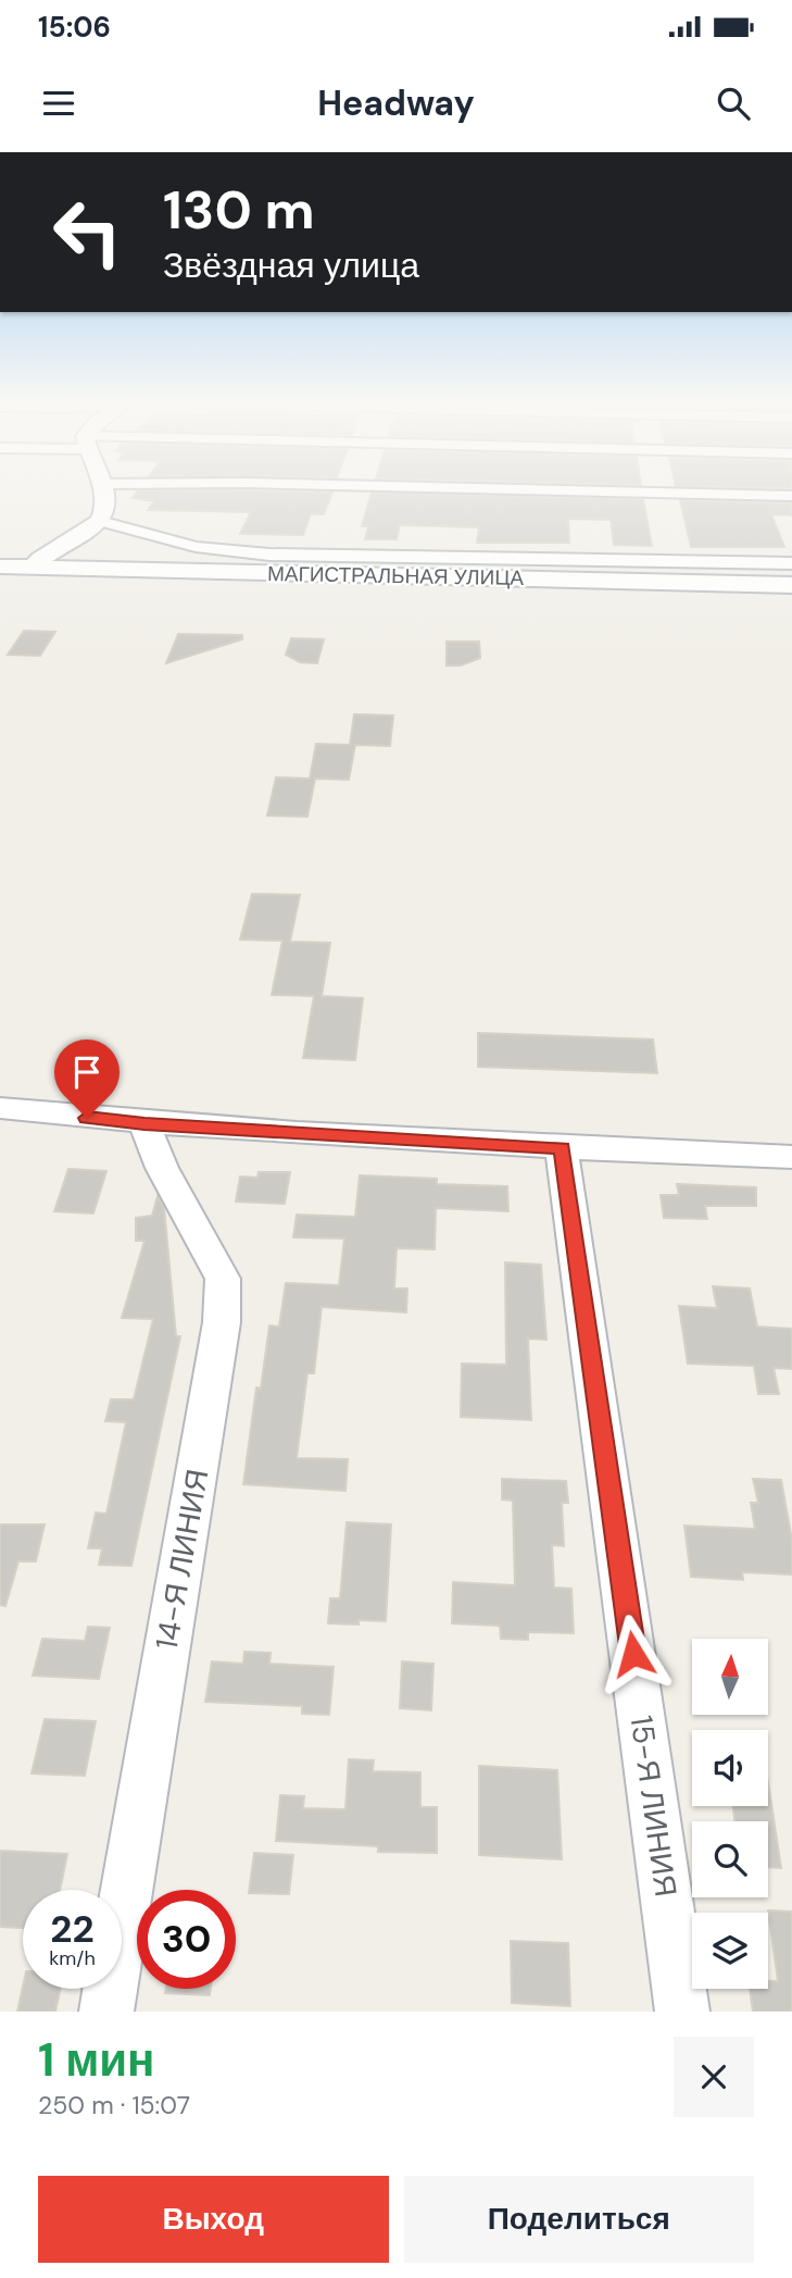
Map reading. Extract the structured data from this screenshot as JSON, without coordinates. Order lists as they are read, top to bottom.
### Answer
{
  "streets": {
    "main road": ["МАГИСТРАЛЬНАЯ УЛИЦА"],
    "street": ["14-Я ЛИНИЯ", "15-Я ЛИНИЯ"]
  },
  "north": "top",
  "page": {
    "status": "15:06",
    "header": "Headway",
    "turn": ["130 m", "Звёздная улица"],
    "speed": "22 km/h",
    "limit": "30",
    "heading": ["1 мин", "250 m · 15:07"],
    "buttons": ["Выход", "Поделиться"]
  }
}
